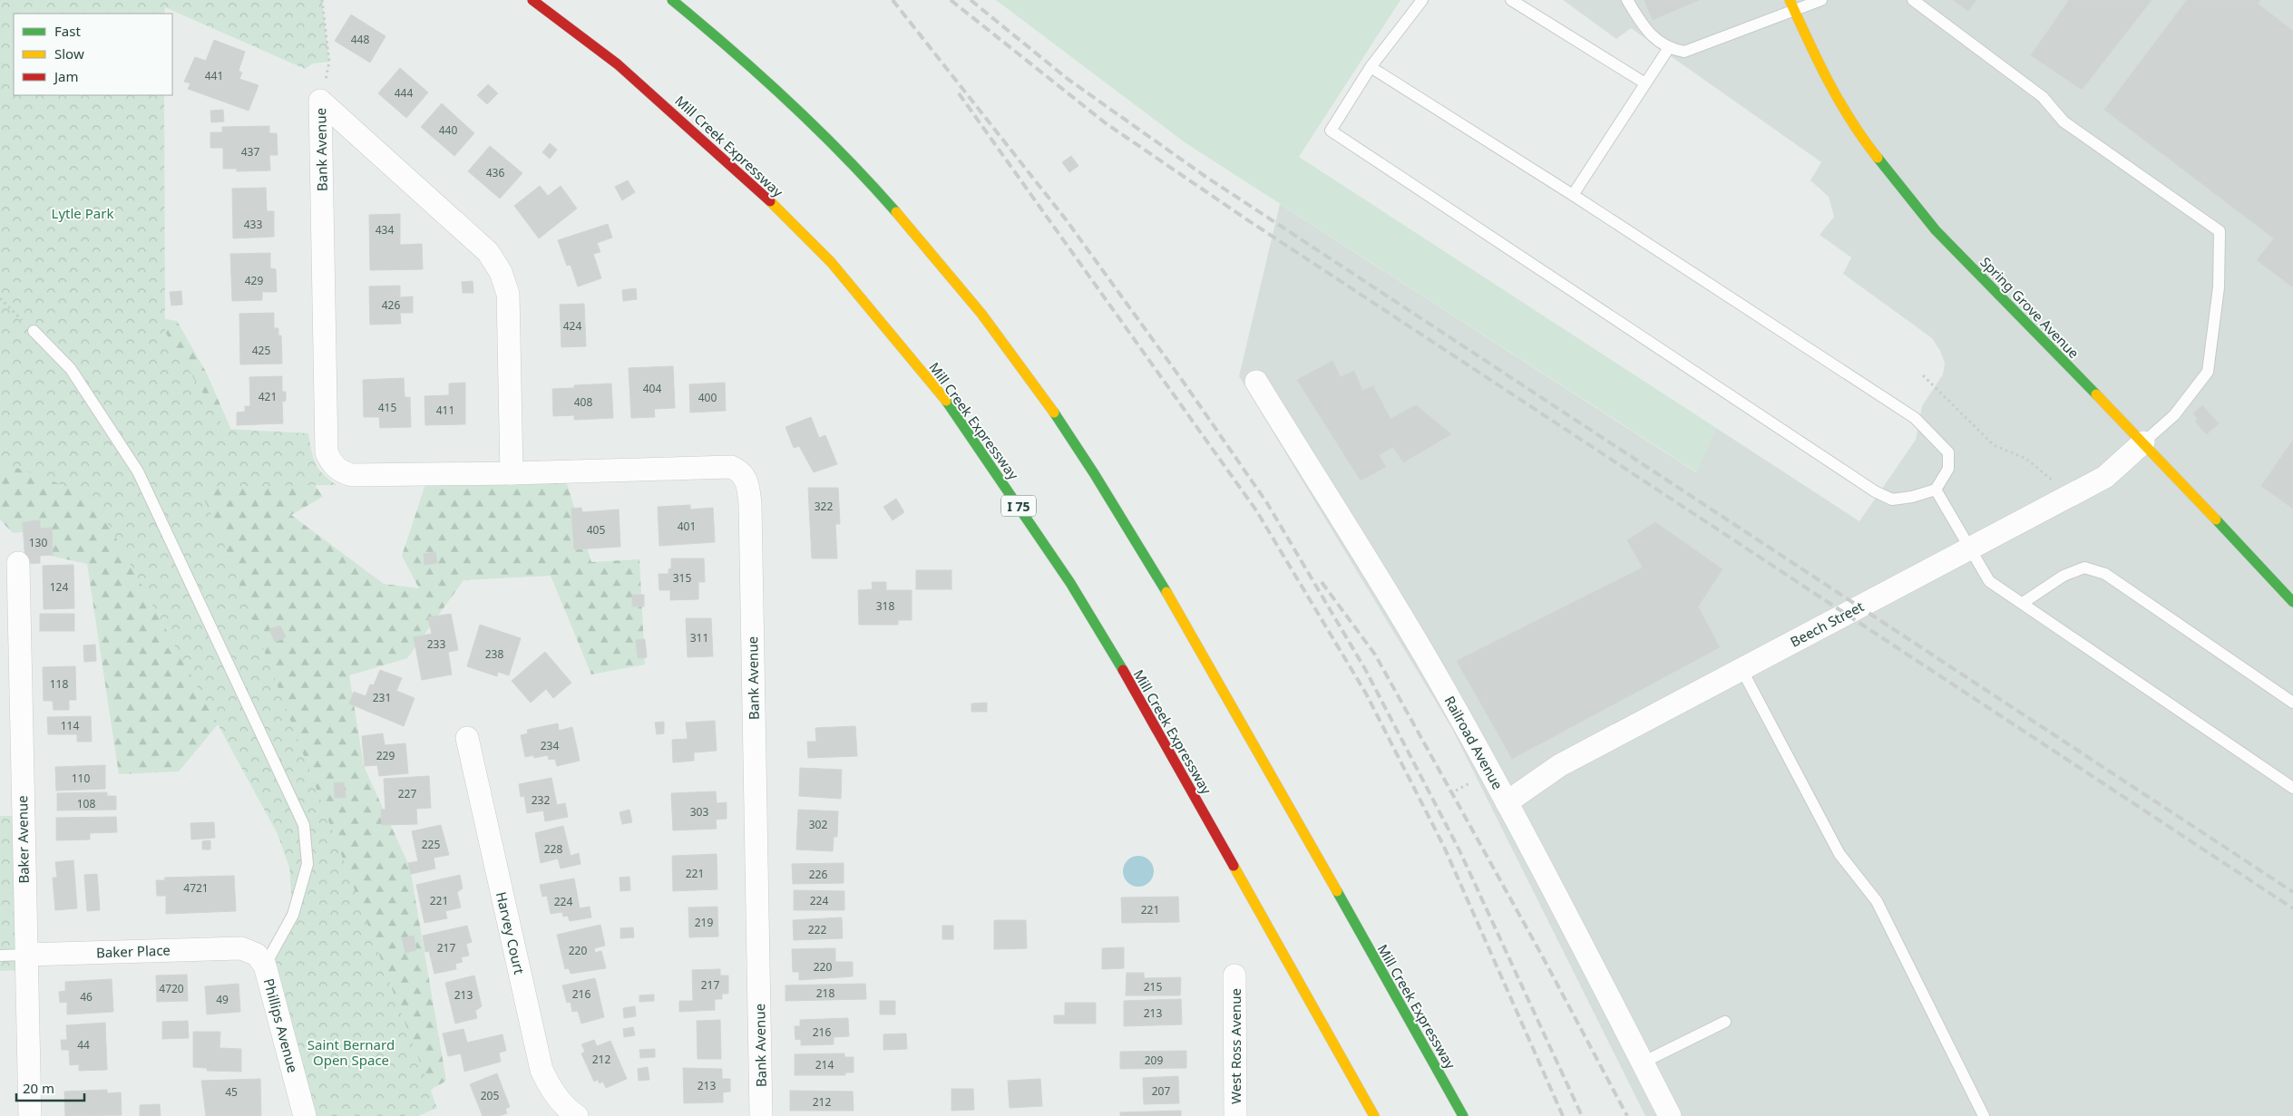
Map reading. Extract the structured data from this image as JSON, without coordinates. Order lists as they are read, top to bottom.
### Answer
{
  "streets": {
    "main road": ["Mill Creek Expressway", "Spring Grove Avenue", "I 75"],
    "street": [
      "Bank Avenue",
      "Beech Street",
      "Railroad Avenue",
      "Baker Avenue",
      "Harvey Court",
      "Baker Place",
      "Phillips Avenue",
      "West Ross Avenue"
    ]
  },
  "crossings": [
    ["Spring Grove Avenue", "Beech Street"],
    ["Beech Street", "Railroad Avenue"],
    ["Baker Avenue", "Baker Place"],
    ["Baker Place", "Phillips Avenue"]
  ],
  "parks": ["Lytle Park", "Saint Bernard Open Space"],
  "house_numbers": [
    "448",
    "441",
    "444",
    "440",
    "437",
    "436",
    "433",
    "434",
    "429",
    "426",
    "424",
    "425",
    "404",
    "421",
    "400",
    "408",
    "415",
    "411",
    "322",
    "401",
    "405",
    "130",
    "315",
    "124",
    "318",
    "311",
    "233",
    "238",
    "118",
    "231",
    "114",
    "234",
    "229",
    "110",
    "227",
    "232",
    "108",
    "303",
    "302",
    "225",
    "228",
    "221",
    "226",
    "4721",
    "221",
    "224",
    "224",
    "221",
    "219",
    "222",
    "217",
    "220",
    "220",
    "217",
    "215",
    "4720",
    "218",
    "216",
    "213",
    "46",
    "49",
    "213",
    "216",
    "44",
    "212",
    "209",
    "214",
    "213",
    "207",
    "45",
    "205",
    "212"
  ],
  "legend": ["Fast", "Slow", "Jam"],
  "scale_bar": "20 m"
}
